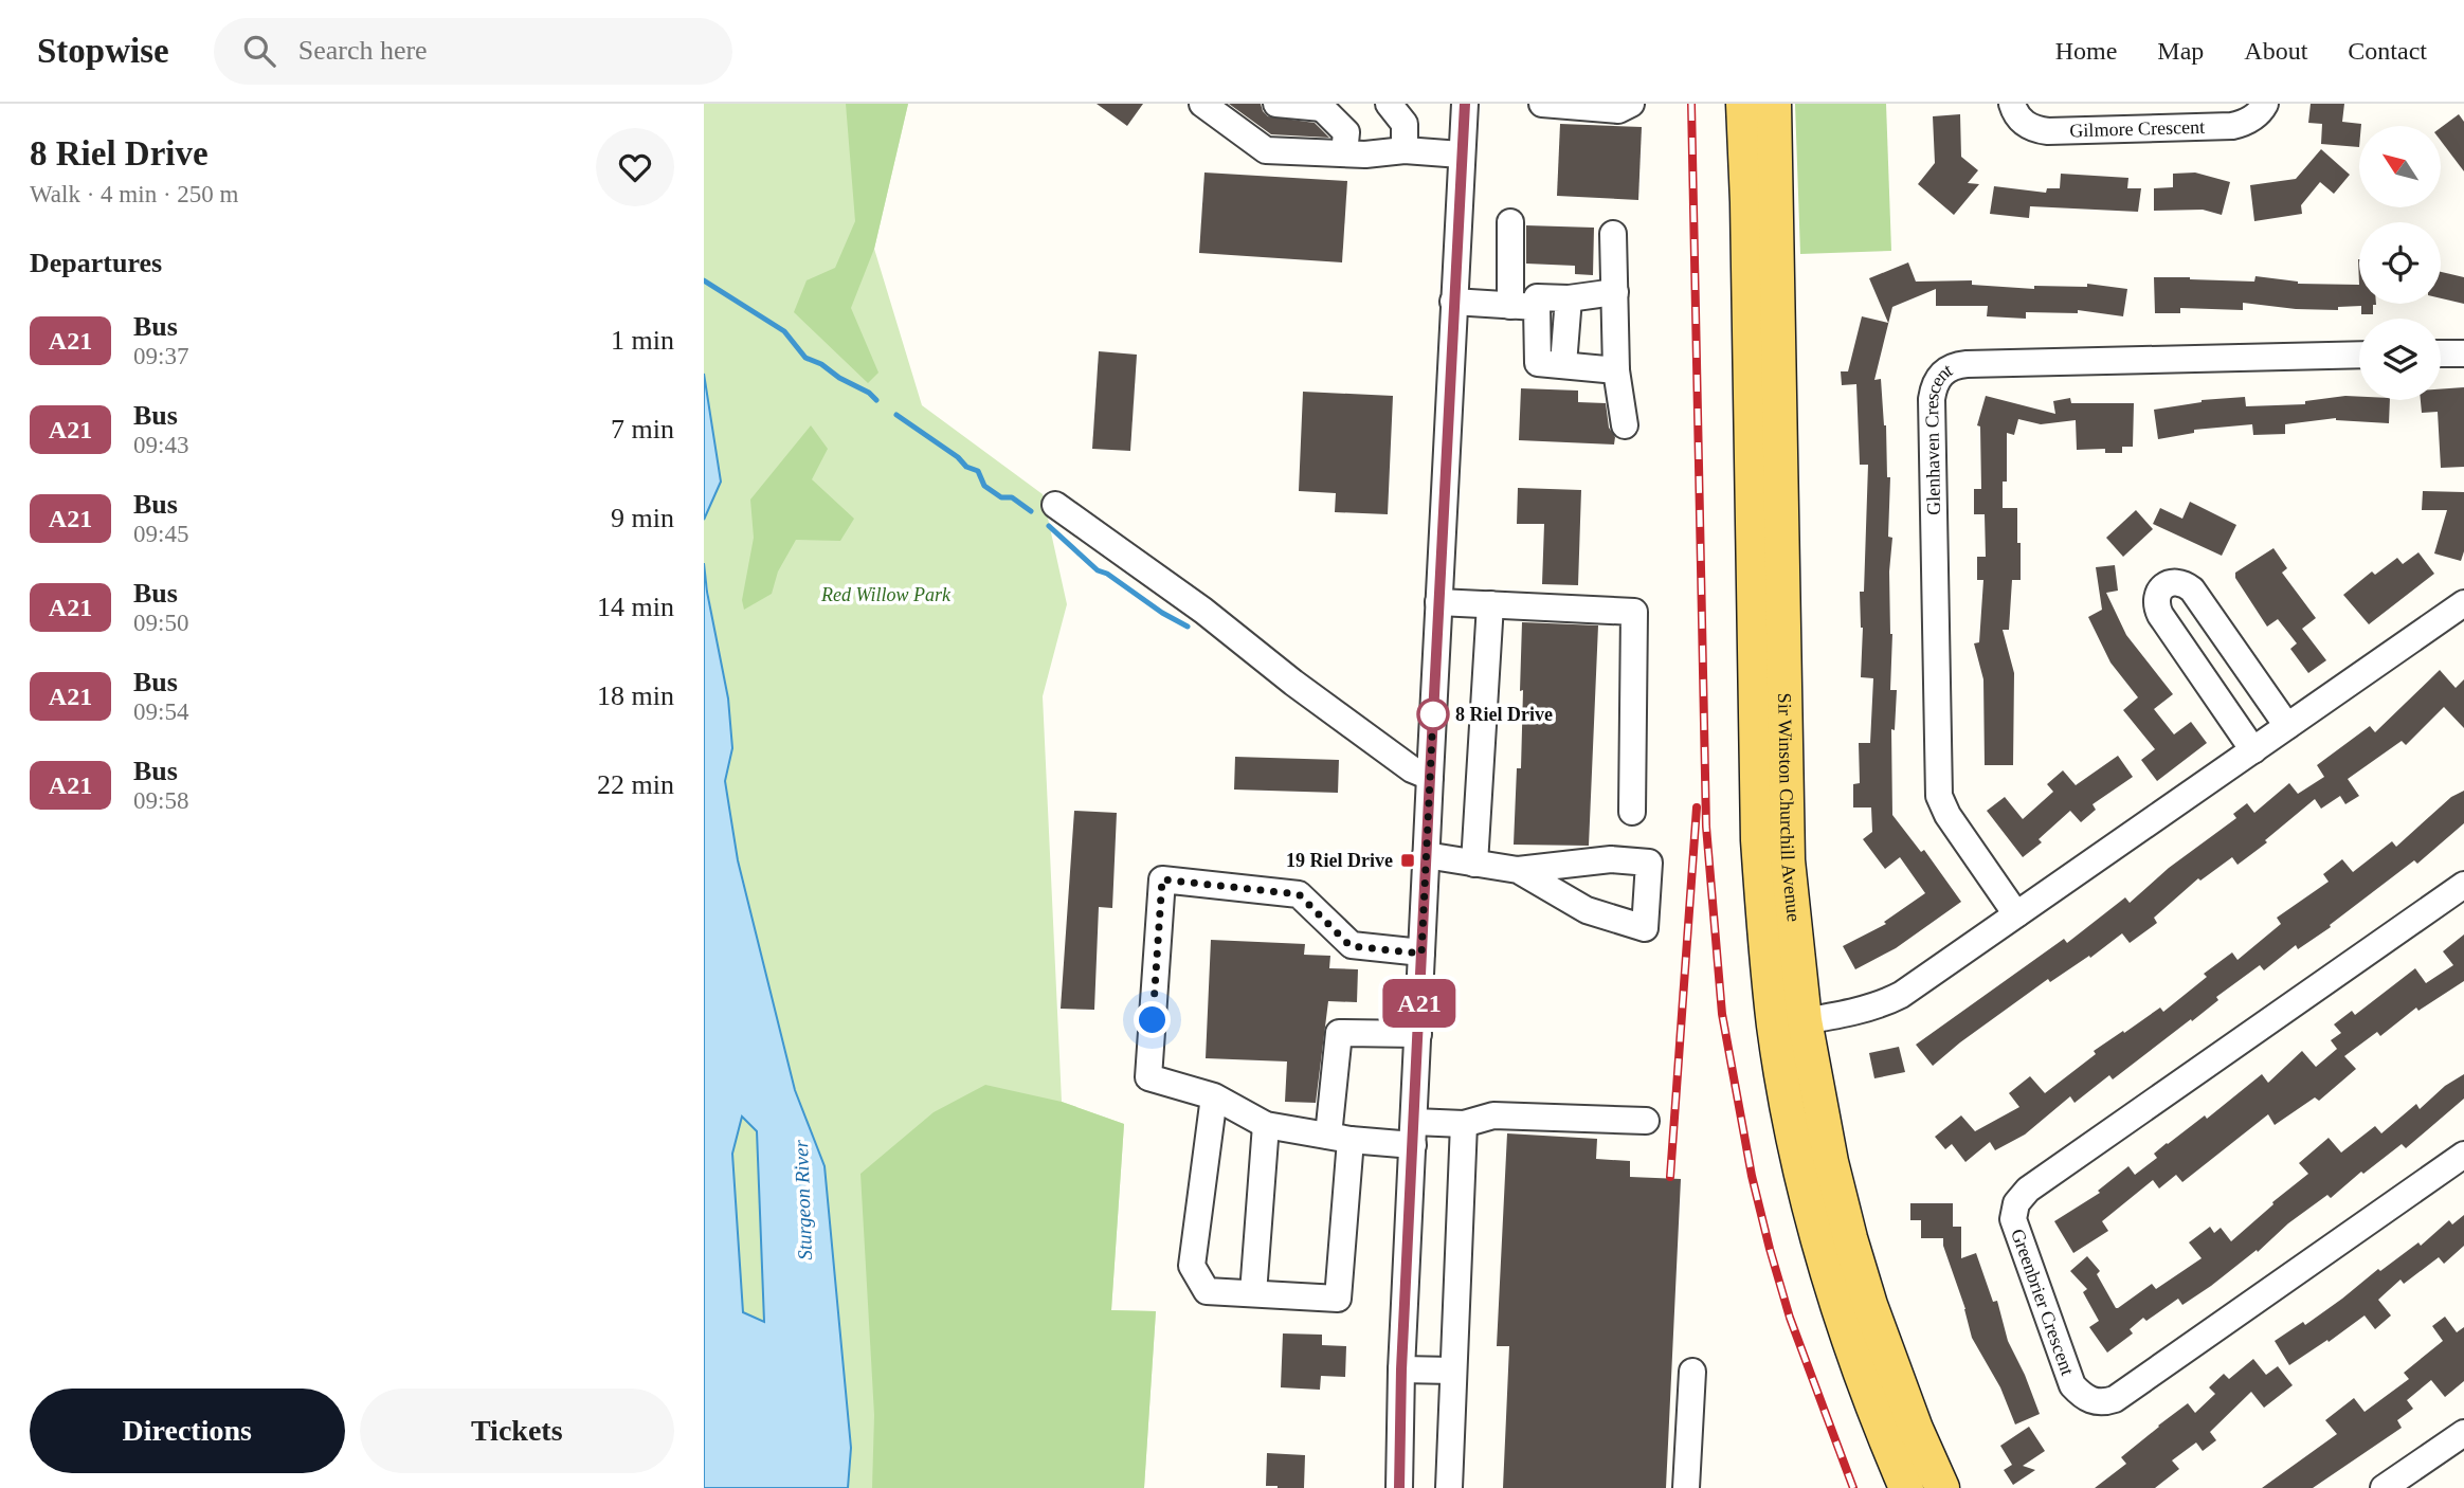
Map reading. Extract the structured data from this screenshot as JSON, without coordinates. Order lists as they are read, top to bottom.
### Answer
{
  "streets": {
    "main road": ["Sir Winston Churchill Avenue"],
    "street": ["Gilmore Crescent", "Glenhaven Crescent", "Greenbrier Crescent"]
  },
  "water": ["Sturgeon River"],
  "parks": ["Red Willow Park"],
  "places": {
    "other": ["8 Riel Drive"],
    "transit": ["19 Riel Drive"]
  },
  "lines": ["bus line A21"],
  "north": "top left",
  "page": {
    "header": "Stopwise",
    "search": "Search here",
    "nav": [
      "Home",
      "Map",
      "About",
      "Contact"
    ],
    "heading": [
      ["8 Riel Drive", "Walk · 4 min · 250 m"],
      "Departures"
    ],
    "on_map": "A21",
    "list": [
      {
        "mark": "A21",
        "name": "Bus",
        "note": "09:37",
        "value": "1 min"
      },
      {
        "mark": "A21",
        "name": "Bus",
        "note": "09:43",
        "value": "7 min"
      },
      {
        "mark": "A21",
        "name": "Bus",
        "note": "09:45",
        "value": "9 min"
      },
      {
        "mark": "A21",
        "name": "Bus",
        "note": "09:50",
        "value": "14 min"
      },
      {
        "mark": "A21",
        "name": "Bus",
        "note": "09:54",
        "value": "18 min"
      },
      {
        "mark": "A21",
        "name": "Bus",
        "note": "09:58",
        "value": "22 min"
      }
    ],
    "buttons": ["Directions", "Tickets"]
  }
}
